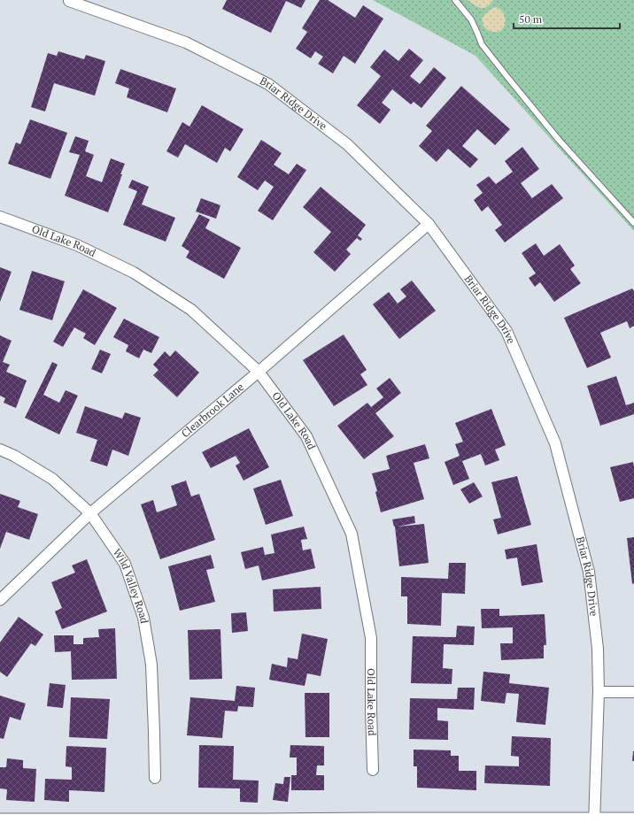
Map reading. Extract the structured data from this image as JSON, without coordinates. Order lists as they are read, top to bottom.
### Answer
{
  "streets": {
    "street": [
      "Briar Ridge Drive",
      "Old Lake Road",
      "Clearbrook Lane",
      "Wild Valley Road"
    ]
  },
  "crossings": [
    ["Briar Ridge Drive", "Clearbrook Lane"],
    ["Old Lake Road", "Clearbrook Lane"],
    ["Clearbrook Lane", "Wild Valley Road"]
  ],
  "scale_bar": "50 m"
}
